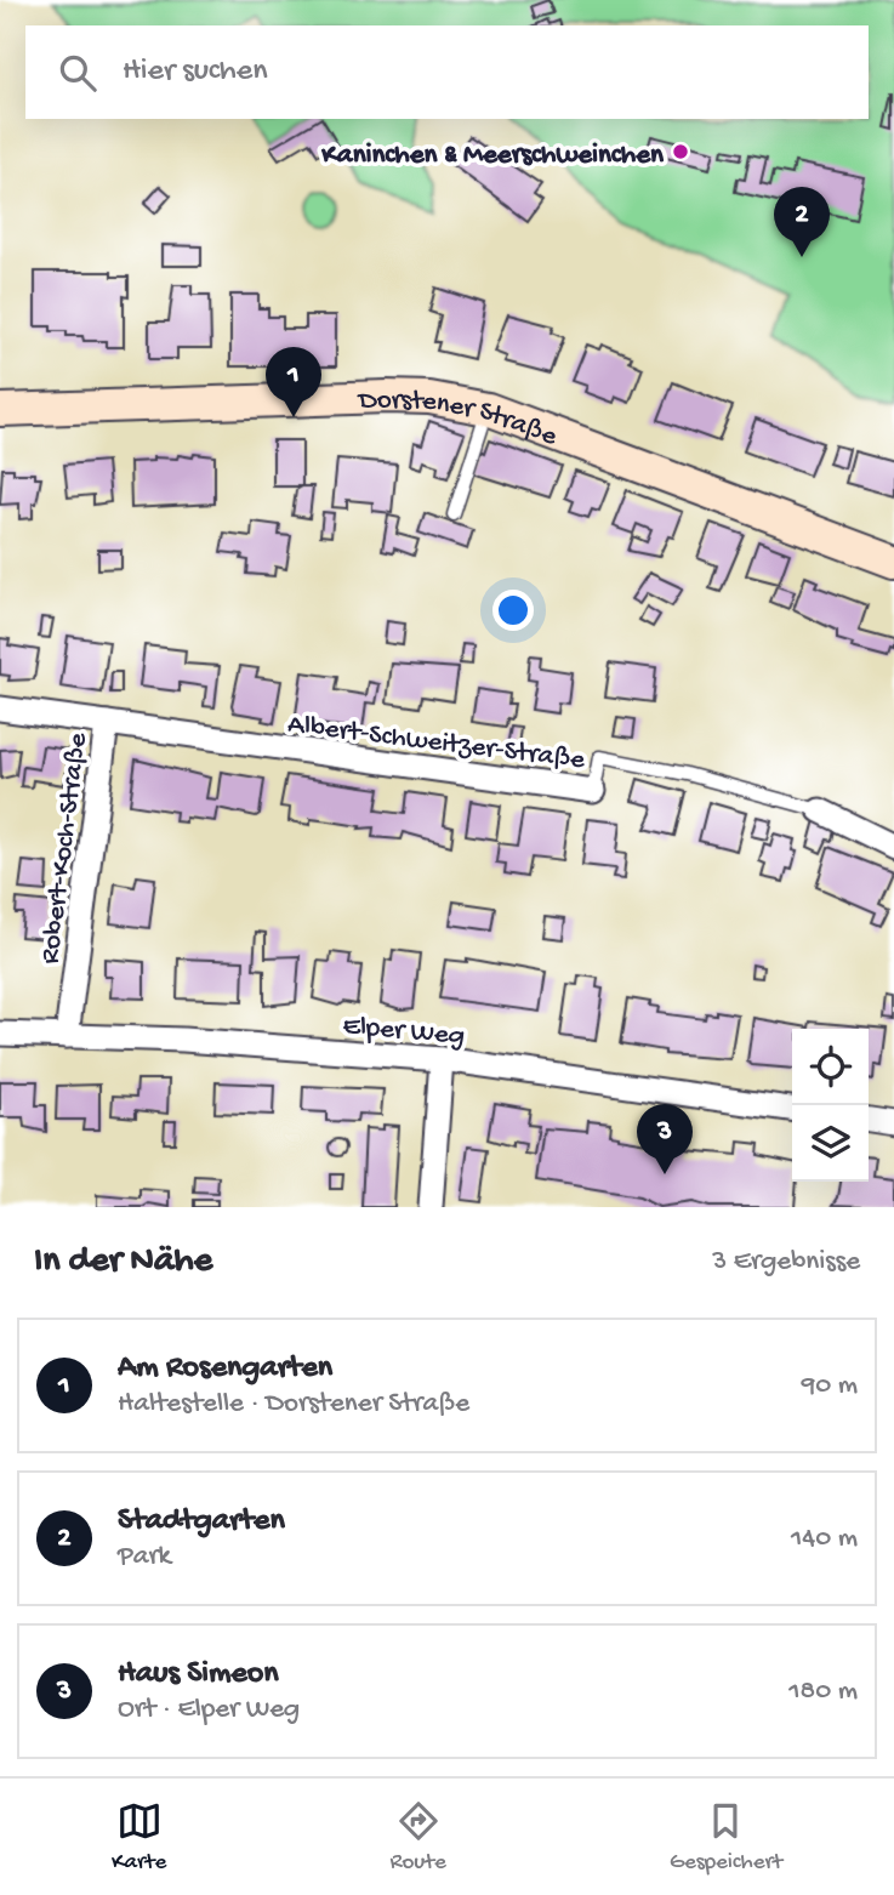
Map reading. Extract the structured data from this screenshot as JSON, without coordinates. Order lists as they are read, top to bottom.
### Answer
{
  "streets": {
    "main road": ["Dorstener Straße"],
    "street": ["Albert-Schweitzer-Straße", "Robert-Koch-Straße", "Elper Weg"]
  },
  "crossings": [
    ["Albert-Schweitzer-Straße", "Robert-Koch-Straße"],
    ["Robert-Koch-Straße", "Elper Weg"]
  ],
  "places": ["Kaninchen & Meerschweinchen"],
  "page": {
    "search": "Hier suchen",
    "pins": ["2", "1", "3"],
    "heading": ["In der Nähe", "3 Ergebnisse"],
    "list": [
      {
        "mark": "1",
        "name": "Am Rosengarten",
        "note": "Haltestelle · Dorstener Straße",
        "value": "90 m"
      },
      {
        "mark": "2",
        "name": "Stadtgarten",
        "note": "Park",
        "value": "140 m"
      },
      {
        "mark": "3",
        "name": "Haus Simeon",
        "note": "Ort · Elper Weg",
        "value": "180 m"
      }
    ],
    "nav": ["Karte", "Route", "Gespeichert"]
  }
}
